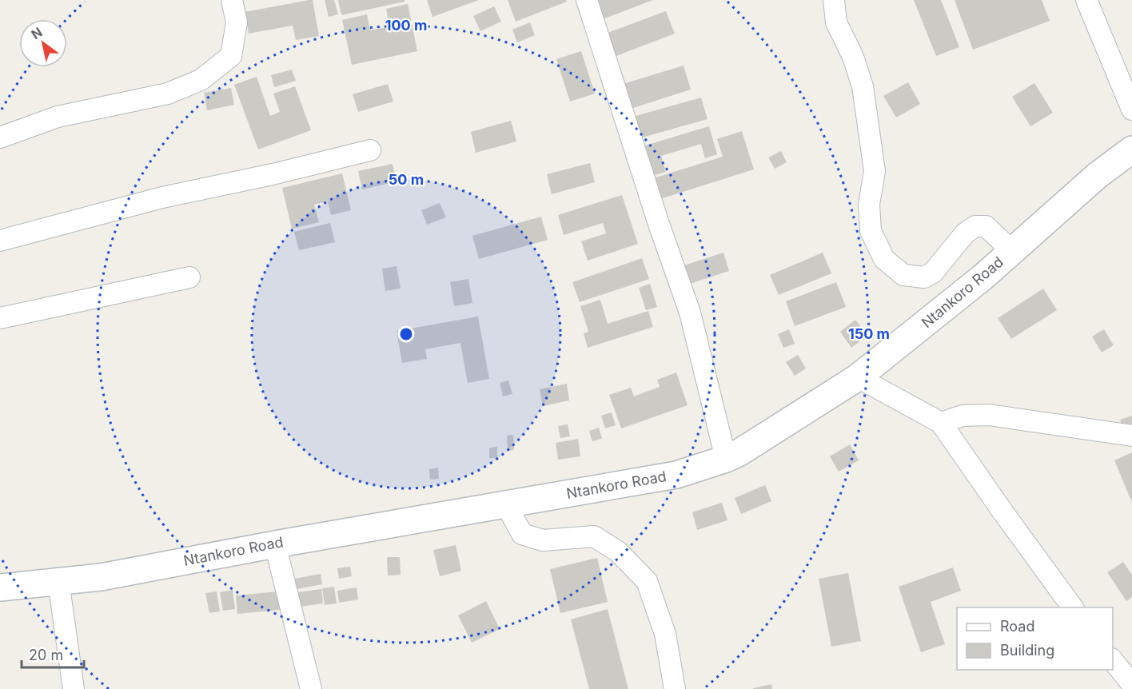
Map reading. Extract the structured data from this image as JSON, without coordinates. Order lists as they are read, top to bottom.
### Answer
{
  "streets": {
    "main road": ["Ntankoro Road"]
  },
  "legend": ["Road", "Building"],
  "scale_bar": "20 m",
  "north": "top left",
  "rings": ["100 m", "50 m", "150 m"]
}
